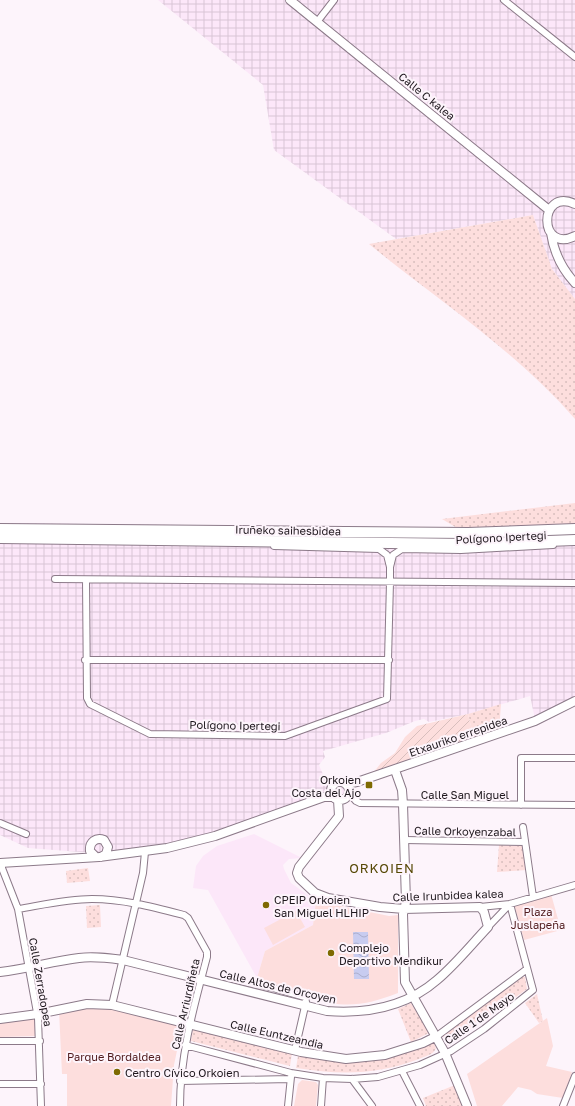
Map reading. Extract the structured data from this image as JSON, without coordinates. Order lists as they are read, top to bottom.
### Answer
{
  "streets": {
    "highway": ["Iruñeko saihesbidea"],
    "street": [
      "Calle C kalea",
      "Polígono Ipertegi",
      "Etxauriko errepidea",
      "Calle San Miguel",
      "Calle Orkoyenzabal",
      "Calle Irunbidea kalea",
      "Calle Zerradopea",
      "Calle Altos de Orcoyen",
      "Calle Arriurdiñeta",
      "Calle 1 de Mayo",
      "Calle Euntzeandia"
    ]
  },
  "crossings": [
    ["Iruñeko saihesbidea", "Polígono Ipertegi"],
    ["Etxauriko errepidea", "Calle San Miguel"],
    ["Calle Irunbidea kalea", "Calle Altos de Orcoyen"],
    ["Calle Irunbidea kalea", "Calle 1 de Mayo"],
    ["Calle Zerradopea", "Calle Altos de Orcoyen"],
    ["Calle Zerradopea", "Calle Arriurdiñeta"],
    ["Calle Zerradopea", "Calle Euntzeandia"],
    ["Calle Altos de Orcoyen", "Calle Arriurdiñeta"],
    ["Calle Altos de Orcoyen", "Calle 1 de Mayo"],
    ["Calle Arriurdiñeta", "Calle 1 de Mayo"],
    ["Calle Arriurdiñeta", "Calle Euntzeandia"],
    ["Calle 1 de Mayo", "Calle Euntzeandia"]
  ],
  "districts": ["ORKOIEN"],
  "parks": ["Plaza Juslapeña", "Parque Bordaldea"],
  "places": {
    "transit": ["Orkoien Costa del Ajo"],
    "other": ["CPEIP Orkoien San Miguel HLHIP", "Complejo Deportivo Mendikur", "Centro Cívico Orkoien"]
  }
}
